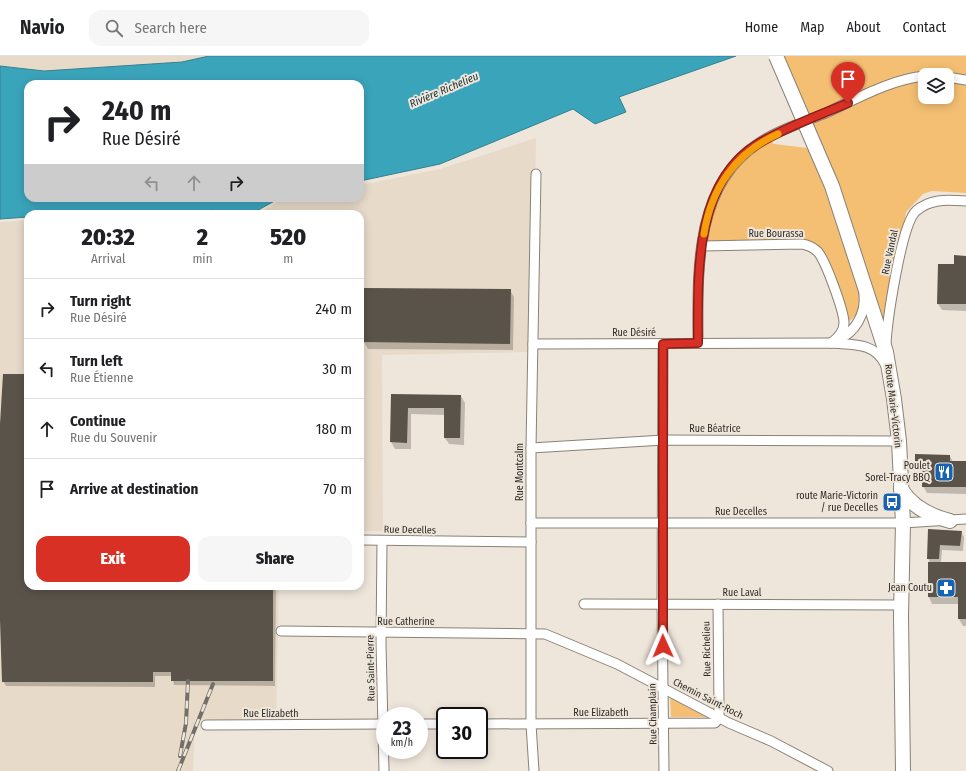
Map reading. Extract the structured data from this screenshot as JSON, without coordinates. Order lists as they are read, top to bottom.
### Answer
{
  "streets": {
    "main road": ["Route Marie-Victorin"],
    "street": [
      "Rue Bourassa",
      "Rue Vandal",
      "Rue Désiré",
      "Rue Béatrice",
      "Rue Montcalm",
      "Rue Decelles",
      "Rue Laval",
      "Rue Catherine",
      "Rue Richelieu",
      "Rue Saint-Pierre",
      "Chemin Saint-Roch",
      "Rue Elizabeth",
      "Rue Champlain"
    ]
  },
  "crossings": [
    ["Rue Bourassa", "Rue Désiré"],
    ["Rue Vandal", "Route Marie-Victorin"],
    ["Rue Désiré", "Route Marie-Victorin"],
    ["Rue Désiré", "Rue Montcalm"],
    ["Rue Désiré", "Rue Champlain"],
    ["Route Marie-Victorin", "Rue Béatrice"],
    ["Route Marie-Victorin", "Rue Decelles"],
    ["Route Marie-Victorin", "Rue Laval"],
    ["Rue Béatrice", "Rue Montcalm"],
    ["Rue Béatrice", "Rue Champlain"],
    ["Rue Montcalm", "Rue Decelles"],
    ["Rue Montcalm", "Rue Catherine"],
    ["Rue Montcalm", "Chemin Saint-Roch"],
    ["Rue Montcalm", "Rue Elizabeth"],
    ["Rue Decelles", "Rue Saint-Pierre"],
    ["Rue Decelles", "Rue Champlain"],
    ["Rue Laval", "Rue Richelieu"],
    ["Rue Laval", "Rue Champlain"],
    ["Rue Catherine", "Rue Saint-Pierre"],
    ["Rue Catherine", "Chemin Saint-Roch"],
    ["Rue Richelieu", "Chemin Saint-Roch"],
    ["Rue Richelieu", "Rue Elizabeth"],
    ["Chemin Saint-Roch", "Rue Elizabeth"],
    ["Chemin Saint-Roch", "Rue Champlain"],
    ["Rue Elizabeth", "Rue Champlain"]
  ],
  "water": ["Rivière Richelieu"],
  "places": {
    "restaurant": ["Poulet Sorel-Tracy BBQ"],
    "bus stop": ["route Marie-Victorin / rue Decelles"],
    "pharmacy": ["Jean Coutu"]
  },
  "page": {
    "header": "Navio",
    "search": "Search here",
    "nav": [
      "Home",
      "Map",
      "About",
      "Contact"
    ],
    "turn": ["240 m", "Rue Désiré"],
    "eta": [
      "20:32",
      "Arrival",
      "2",
      "min",
      "520",
      "m"
    ],
    "list": [
      {
        "name": "Turn right",
        "note": "Rue Désiré",
        "value": "240 m"
      },
      {
        "name": "Turn left",
        "note": "Rue Étienne",
        "value": "30 m"
      },
      {
        "name": "Continue",
        "note": "Rue du Souvenir",
        "value": "180 m"
      },
      {
        "name": "Arrive at destination",
        "value": "70 m"
      }
    ],
    "buttons": ["Exit", "Share"],
    "speed": "23 km/h",
    "limit": "30"
  }
}
